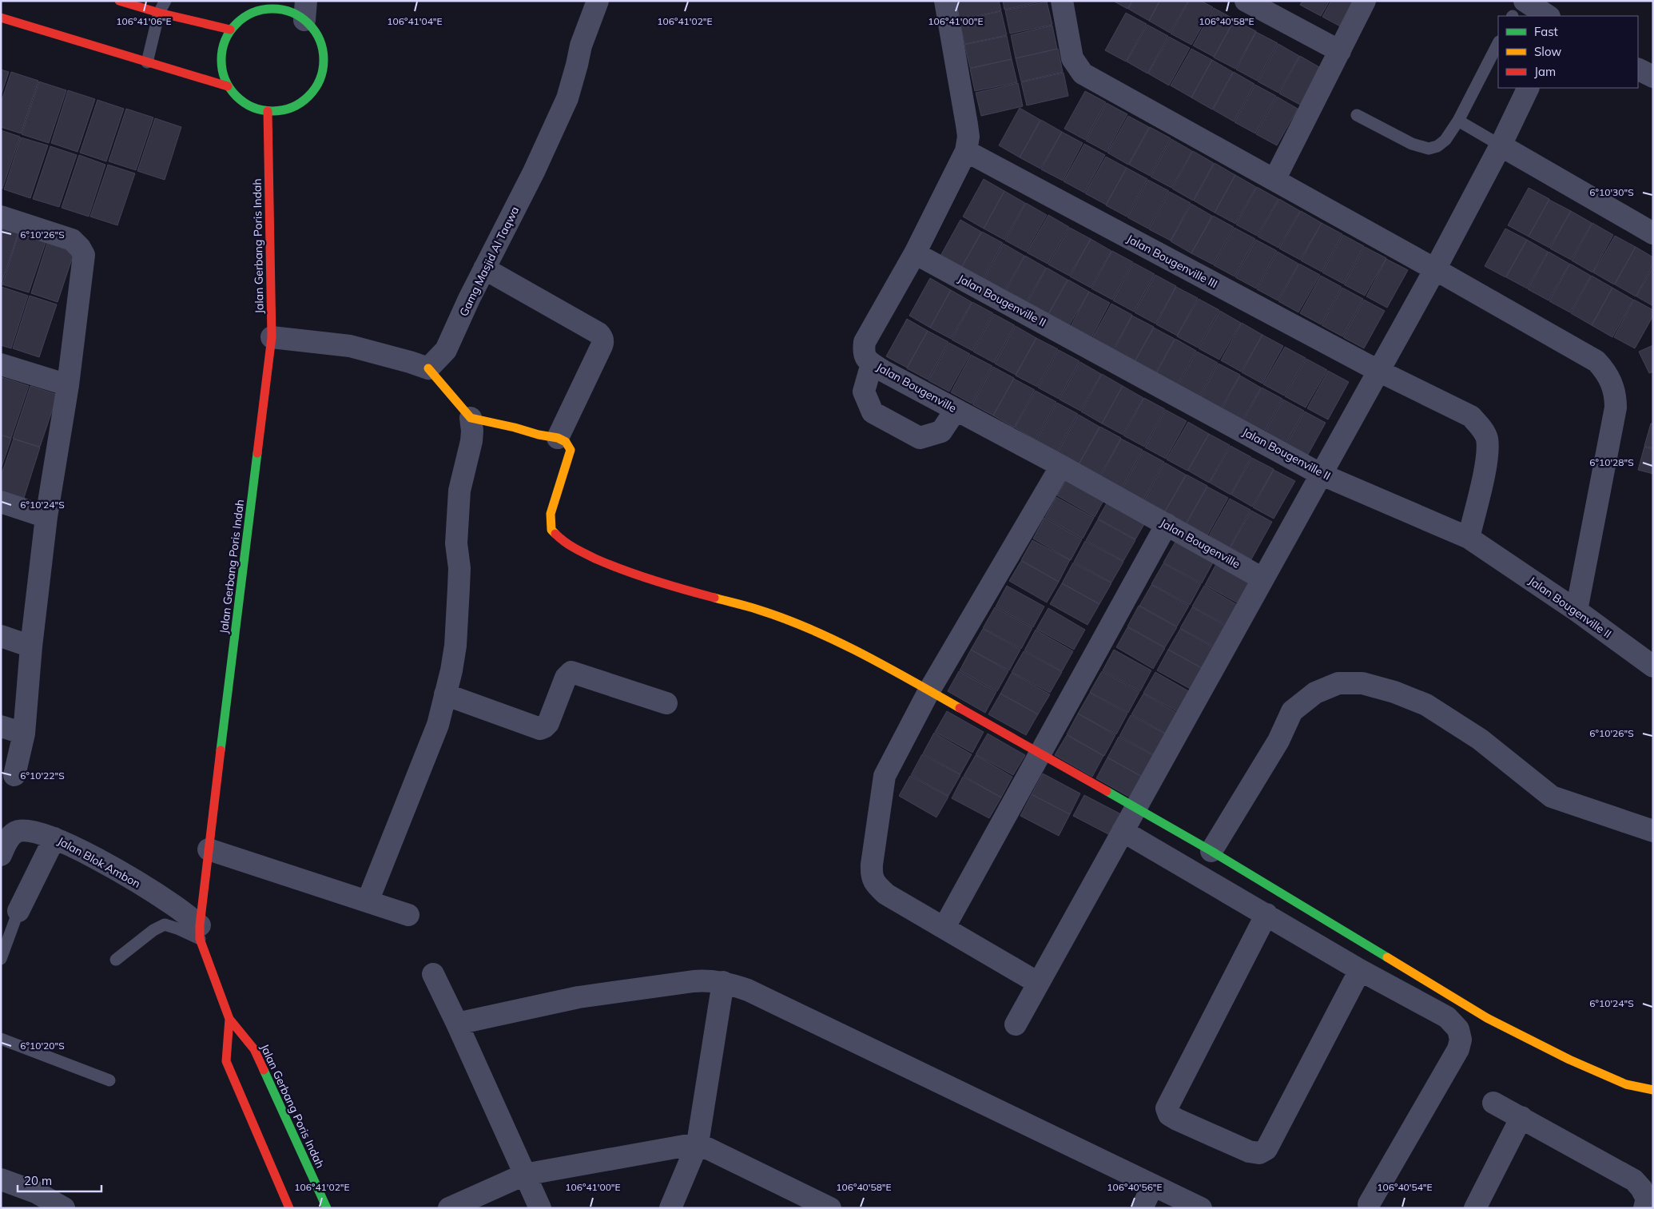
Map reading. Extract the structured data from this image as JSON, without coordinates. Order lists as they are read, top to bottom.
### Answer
{
  "streets": {
    "street": [
      "Jalan Gerbang Poris Indah",
      "Gamg Masjid Al Taqwa",
      "Jalan Bougenville III",
      "Jalan Bougenville II",
      "Jalan Bougenville",
      "Jalan Blok Ambon"
    ]
  },
  "crossings": [
    ["Jalan Gerbang Poris Indah", "Jalan Blok Ambon"],
    ["Jalan Bougenville III", "Jalan Bougenville II"],
    ["Jalan Bougenville III", "Jalan Bougenville"],
    ["Jalan Bougenville II", "Jalan Bougenville"]
  ],
  "legend": ["Fast", "Slow", "Jam"],
  "scale_bar": "20 m",
  "coordinates": [
    "106°41'06\"E",
    "106°41'04\"E",
    "106°41'02\"E",
    "106°41'00\"E",
    "106°40'58\"E",
    "6°10'30\"S",
    "6°10'26\"S",
    "6°10'28\"S",
    "6°10'24\"S",
    "6°10'22\"S",
    "6°10'20\"S",
    "106°40'56\"E",
    "106°40'54\"E"
  ]
}
